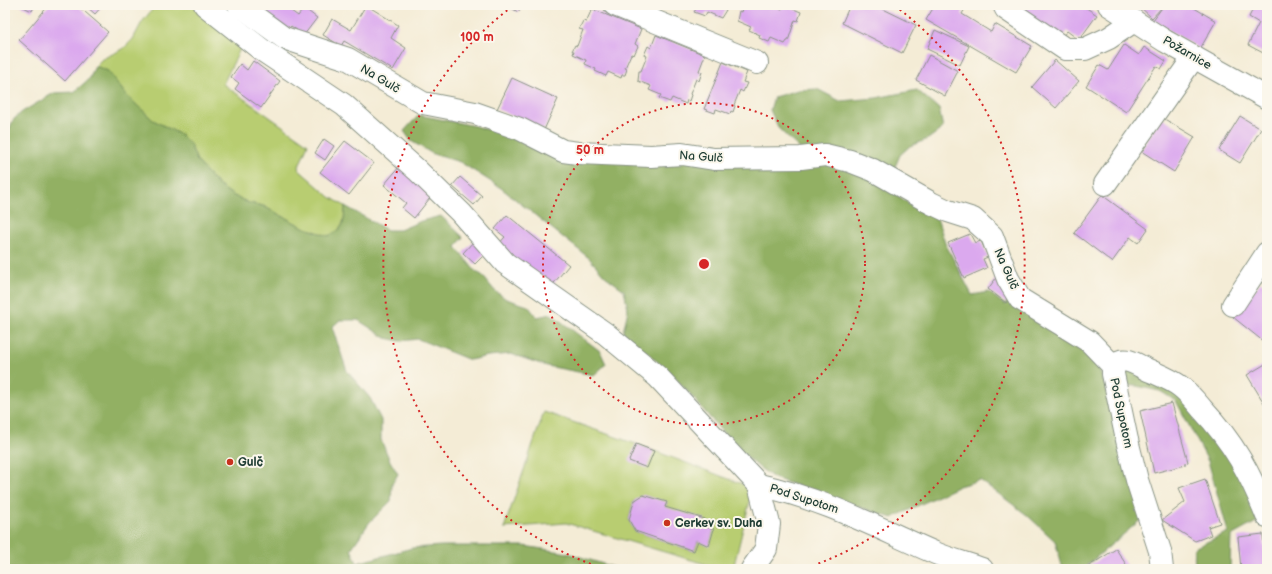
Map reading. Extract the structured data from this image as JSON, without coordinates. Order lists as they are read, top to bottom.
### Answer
{
  "streets": {
    "street": ["Požarnice", "Na Gulč", "Pod Supotom"]
  },
  "crossings": [
    ["Na Gulč", "Pod Supotom"]
  ],
  "places": ["Gulč", "Cerkev sv. Duha"],
  "rings": ["100 m", "50 m"]
}
